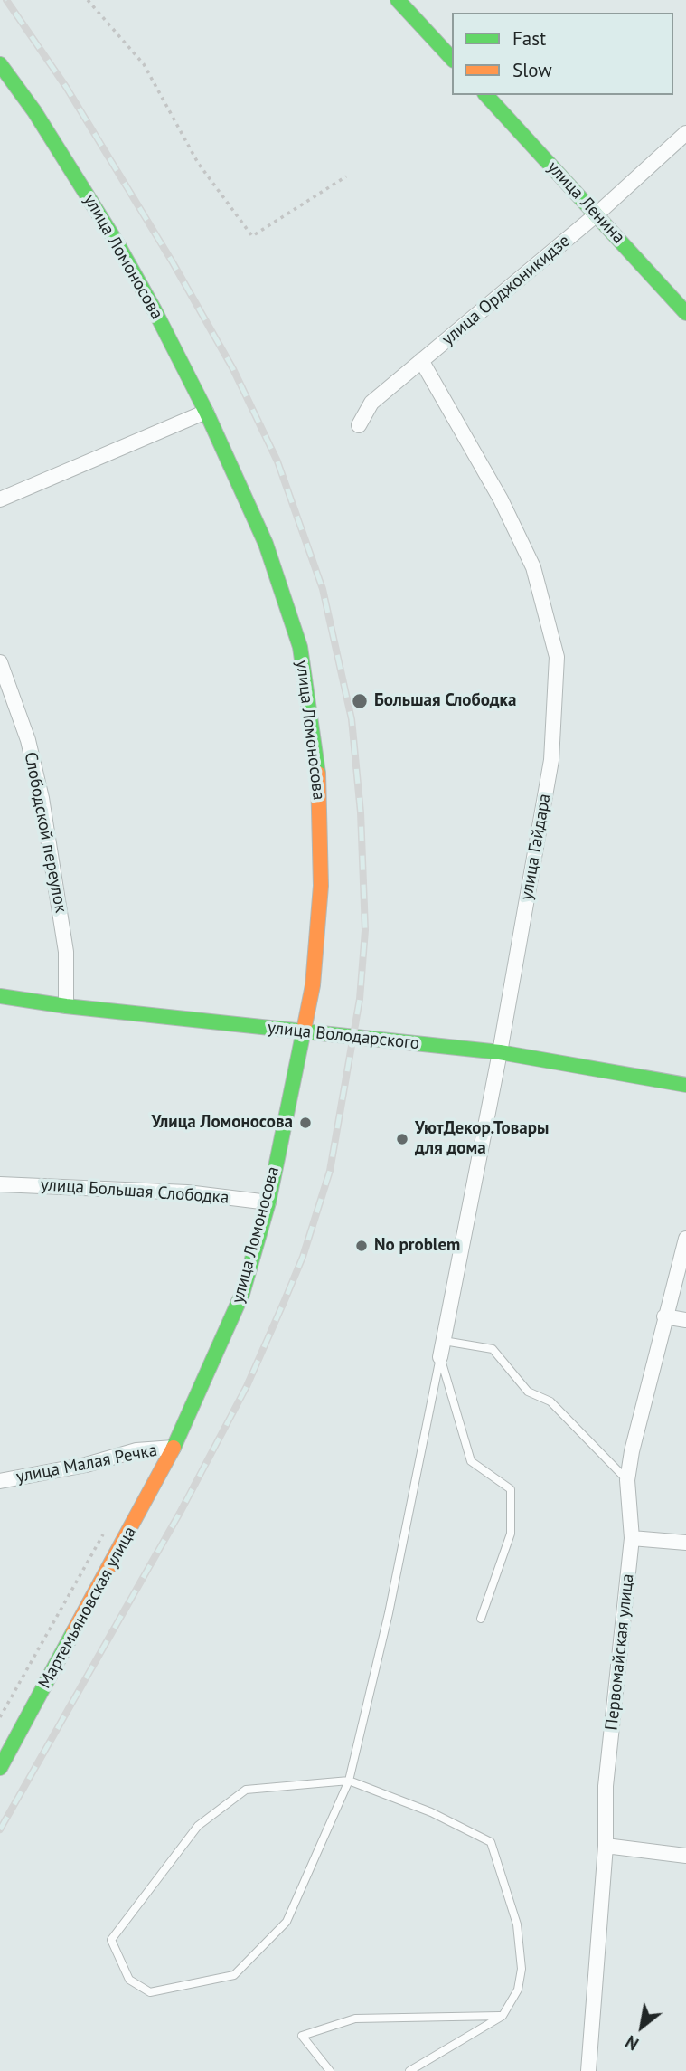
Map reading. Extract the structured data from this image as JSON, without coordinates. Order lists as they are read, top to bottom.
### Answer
{
  "streets": {
    "main road": [
      "улица Ленина",
      "улица Ломоносова",
      "улица Володарского",
      "Мартемьяновская улица"
    ],
    "street": [
      "улица Орджоникидзе",
      "Слободской переулок",
      "улица Гайдара",
      "улица Большая Слободка",
      "улица Малая Речка",
      "Первомайская улица"
    ]
  },
  "crossings": [
    ["улица Ленина", "улица Орджоникидзе"],
    ["улица Ломоносова", "улица Володарского"],
    ["улица Ломоносова", "улица Большая Слободка"],
    ["улица Ломоносова", "улица Малая Речка"],
    ["улица Ломоносова", "Мартемьяновская улица"],
    ["улица Орджоникидзе", "улица Гайдара"],
    ["Слободской переулок", "улица Володарского"],
    ["улица Гайдара", "улица Володарского"],
    ["улица Малая Речка", "Мартемьяновская улица"]
  ],
  "places": [
    "Большая Слободка",
    "Улица Ломоносова",
    "УютДекор.Товары для дома",
    "No problem"
  ],
  "legend": ["Fast", "Slow"],
  "north": "bottom left"
}
